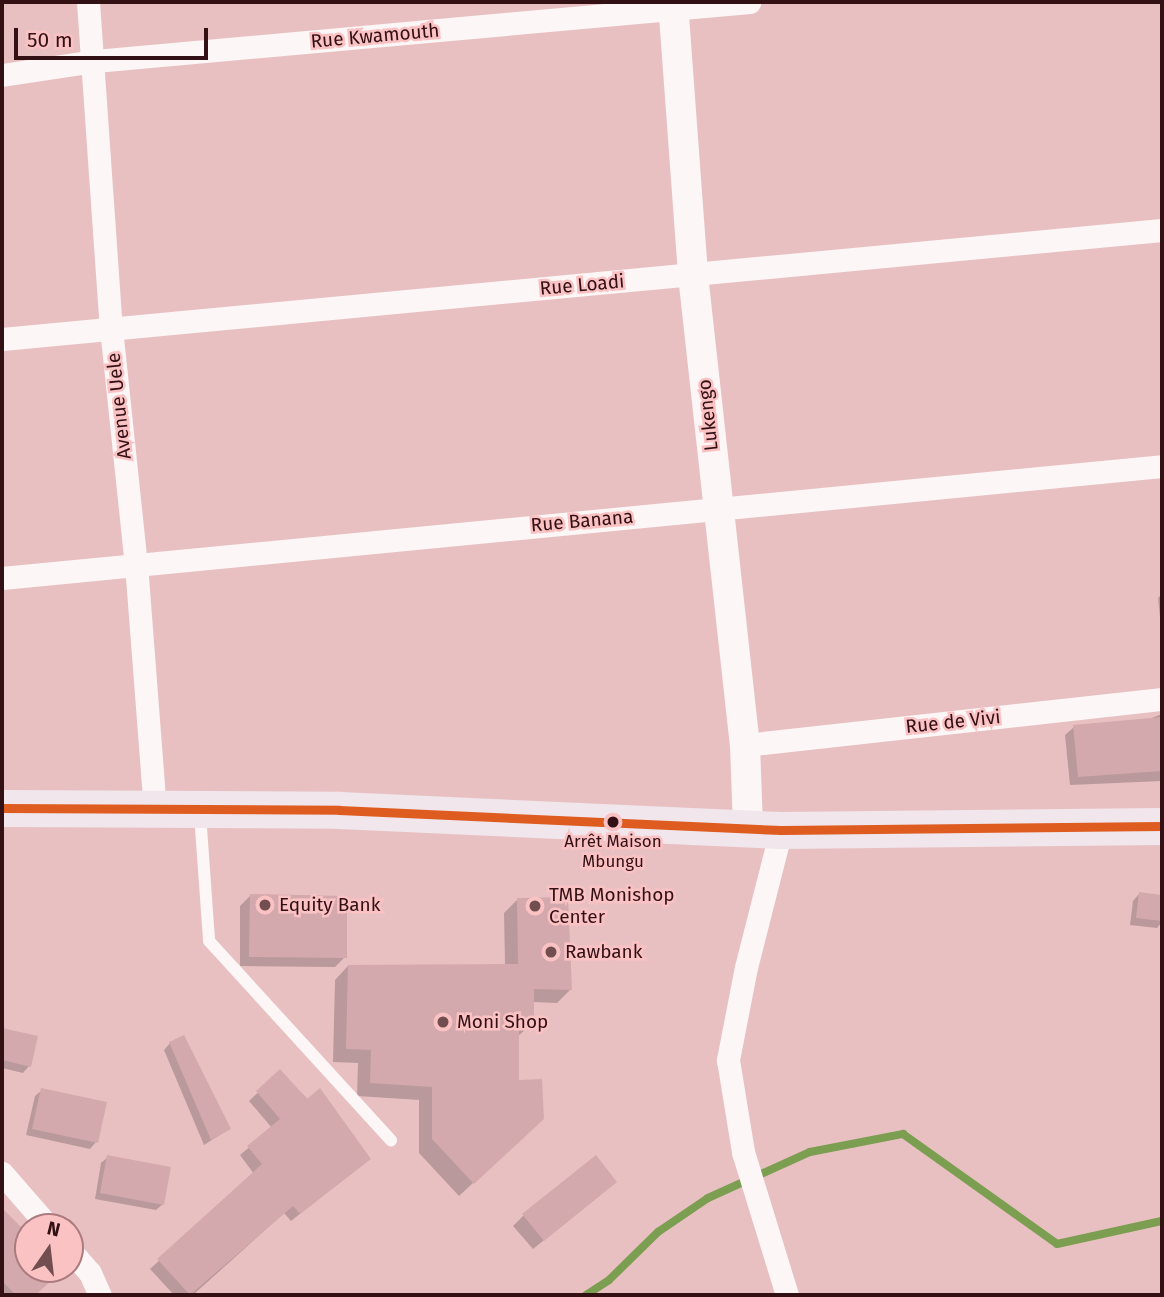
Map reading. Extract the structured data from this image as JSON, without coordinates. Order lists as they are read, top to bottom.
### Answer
{
  "streets": {
    "street": [
      "Rue Kwamouth",
      "Rue Loadi",
      "Avenue Uele",
      "Lukengo",
      "Rue Banana",
      "Rue de Vivi"
    ]
  },
  "crossings": [
    ["Rue Kwamouth", "Avenue Uele"],
    ["Rue Kwamouth", "Lukengo"],
    ["Rue Loadi", "Avenue Uele"],
    ["Rue Loadi", "Lukengo"],
    ["Avenue Uele", "Rue Banana"],
    ["Lukengo", "Rue Banana"],
    ["Lukengo", "Rue de Vivi"]
  ],
  "places": [
    "Arrêt Maison Mbungu",
    "Equity Bank",
    "TMB Monishop Center",
    "Rawbank",
    "Moni Shop"
  ],
  "scale_bar": "50 m",
  "north": "top"
}
